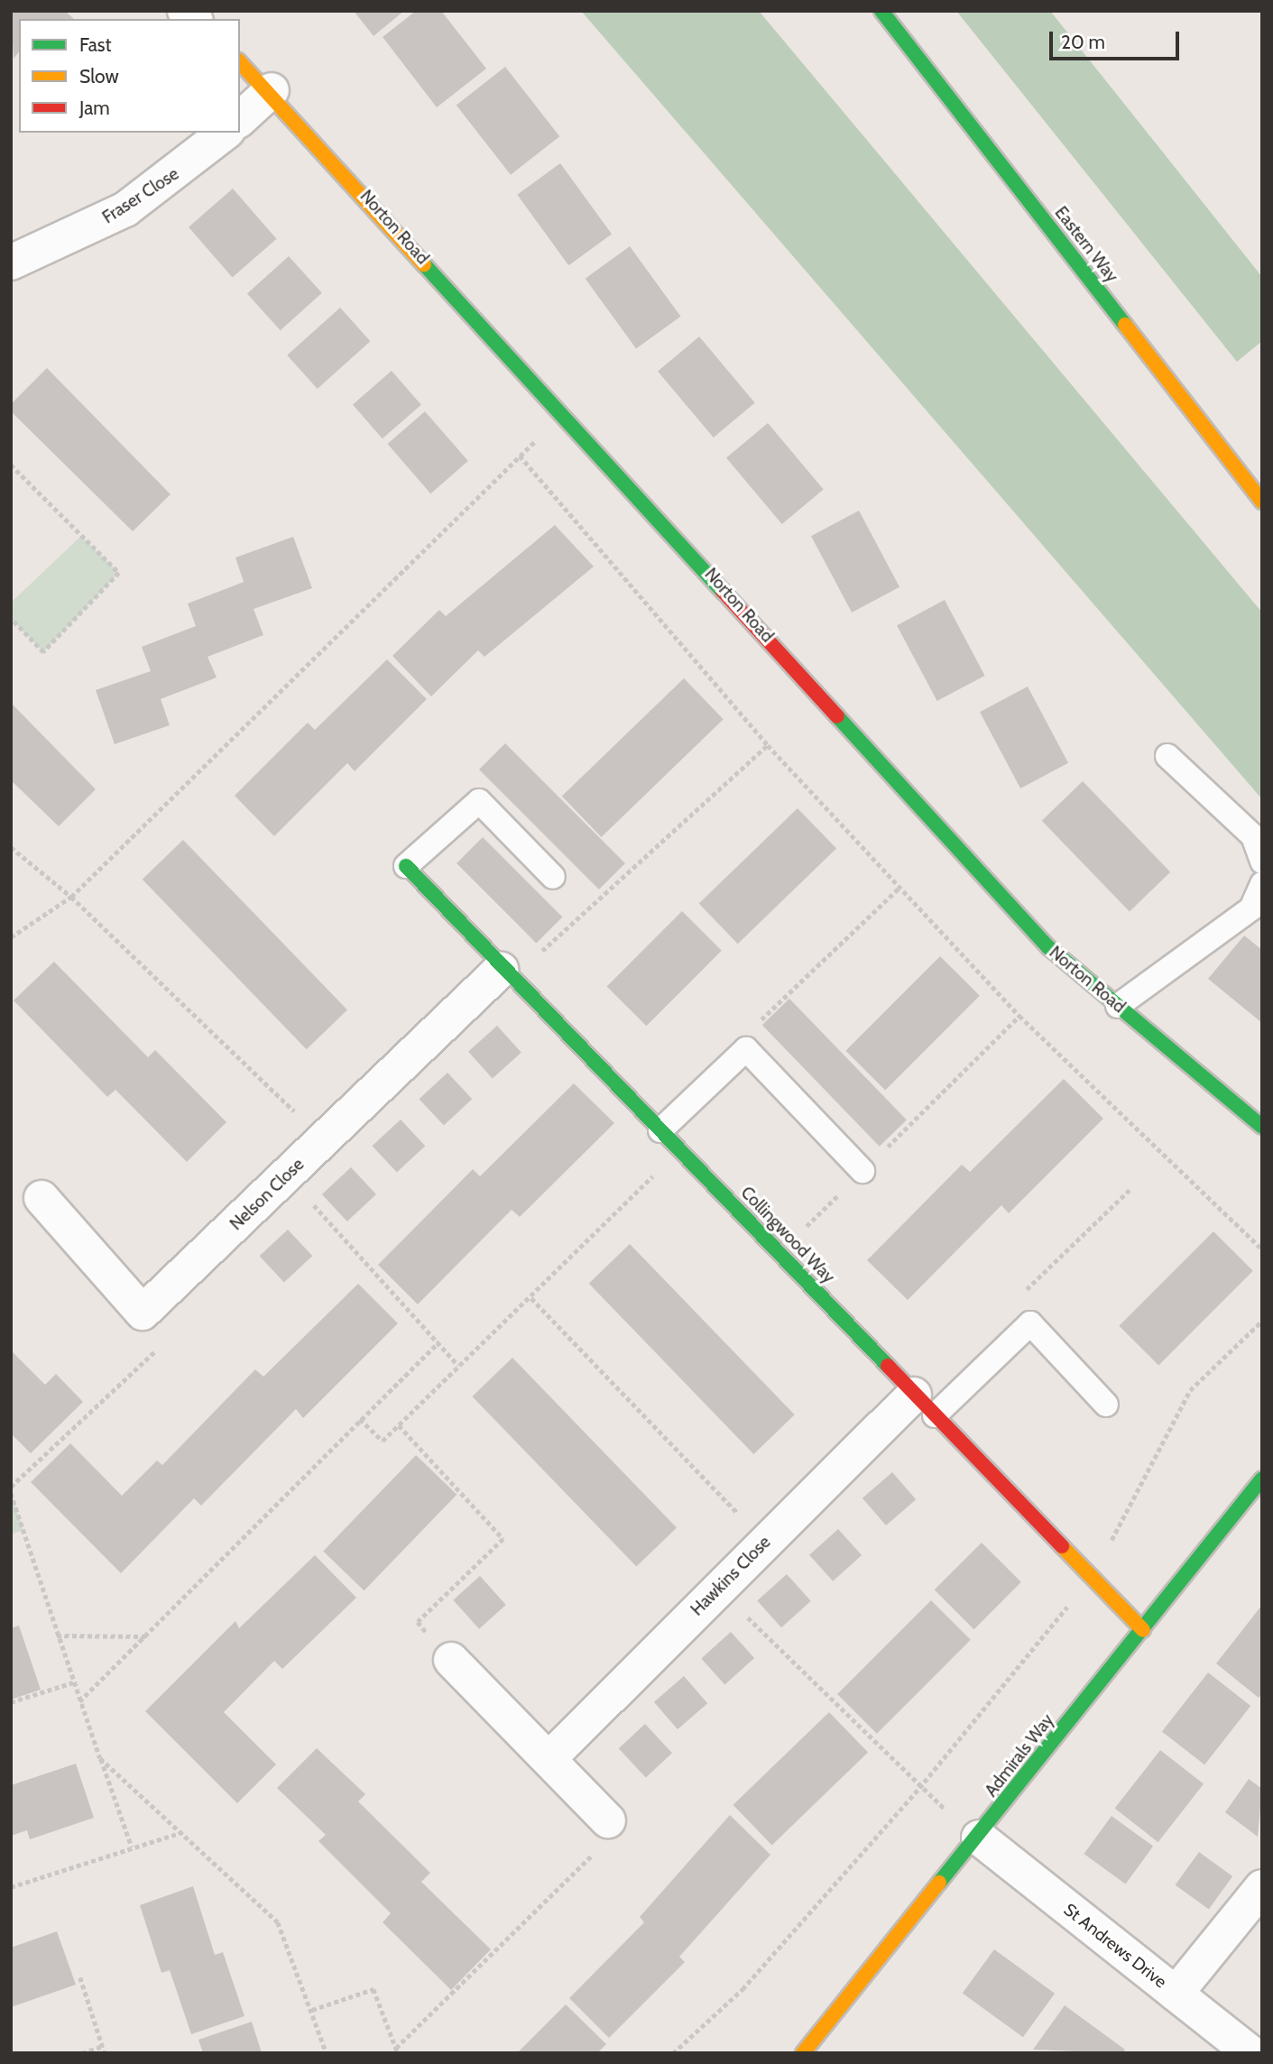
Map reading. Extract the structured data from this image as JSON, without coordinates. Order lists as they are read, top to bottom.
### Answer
{
  "streets": {
    "street": [
      "Fraser Close",
      "Norton Road",
      "Eastern Way",
      "Nelson Close",
      "Collingwood Way",
      "Hawkins Close",
      "Admirals Way",
      "St Andrews Drive"
    ]
  },
  "crossings": [
    ["Nelson Close", "Collingwood Way"],
    ["Collingwood Way", "Hawkins Close"],
    ["Collingwood Way", "Admirals Way"],
    ["Admirals Way", "St Andrews Drive"]
  ],
  "legend": ["Fast", "Slow", "Jam"],
  "scale_bar": "20 m"
}
